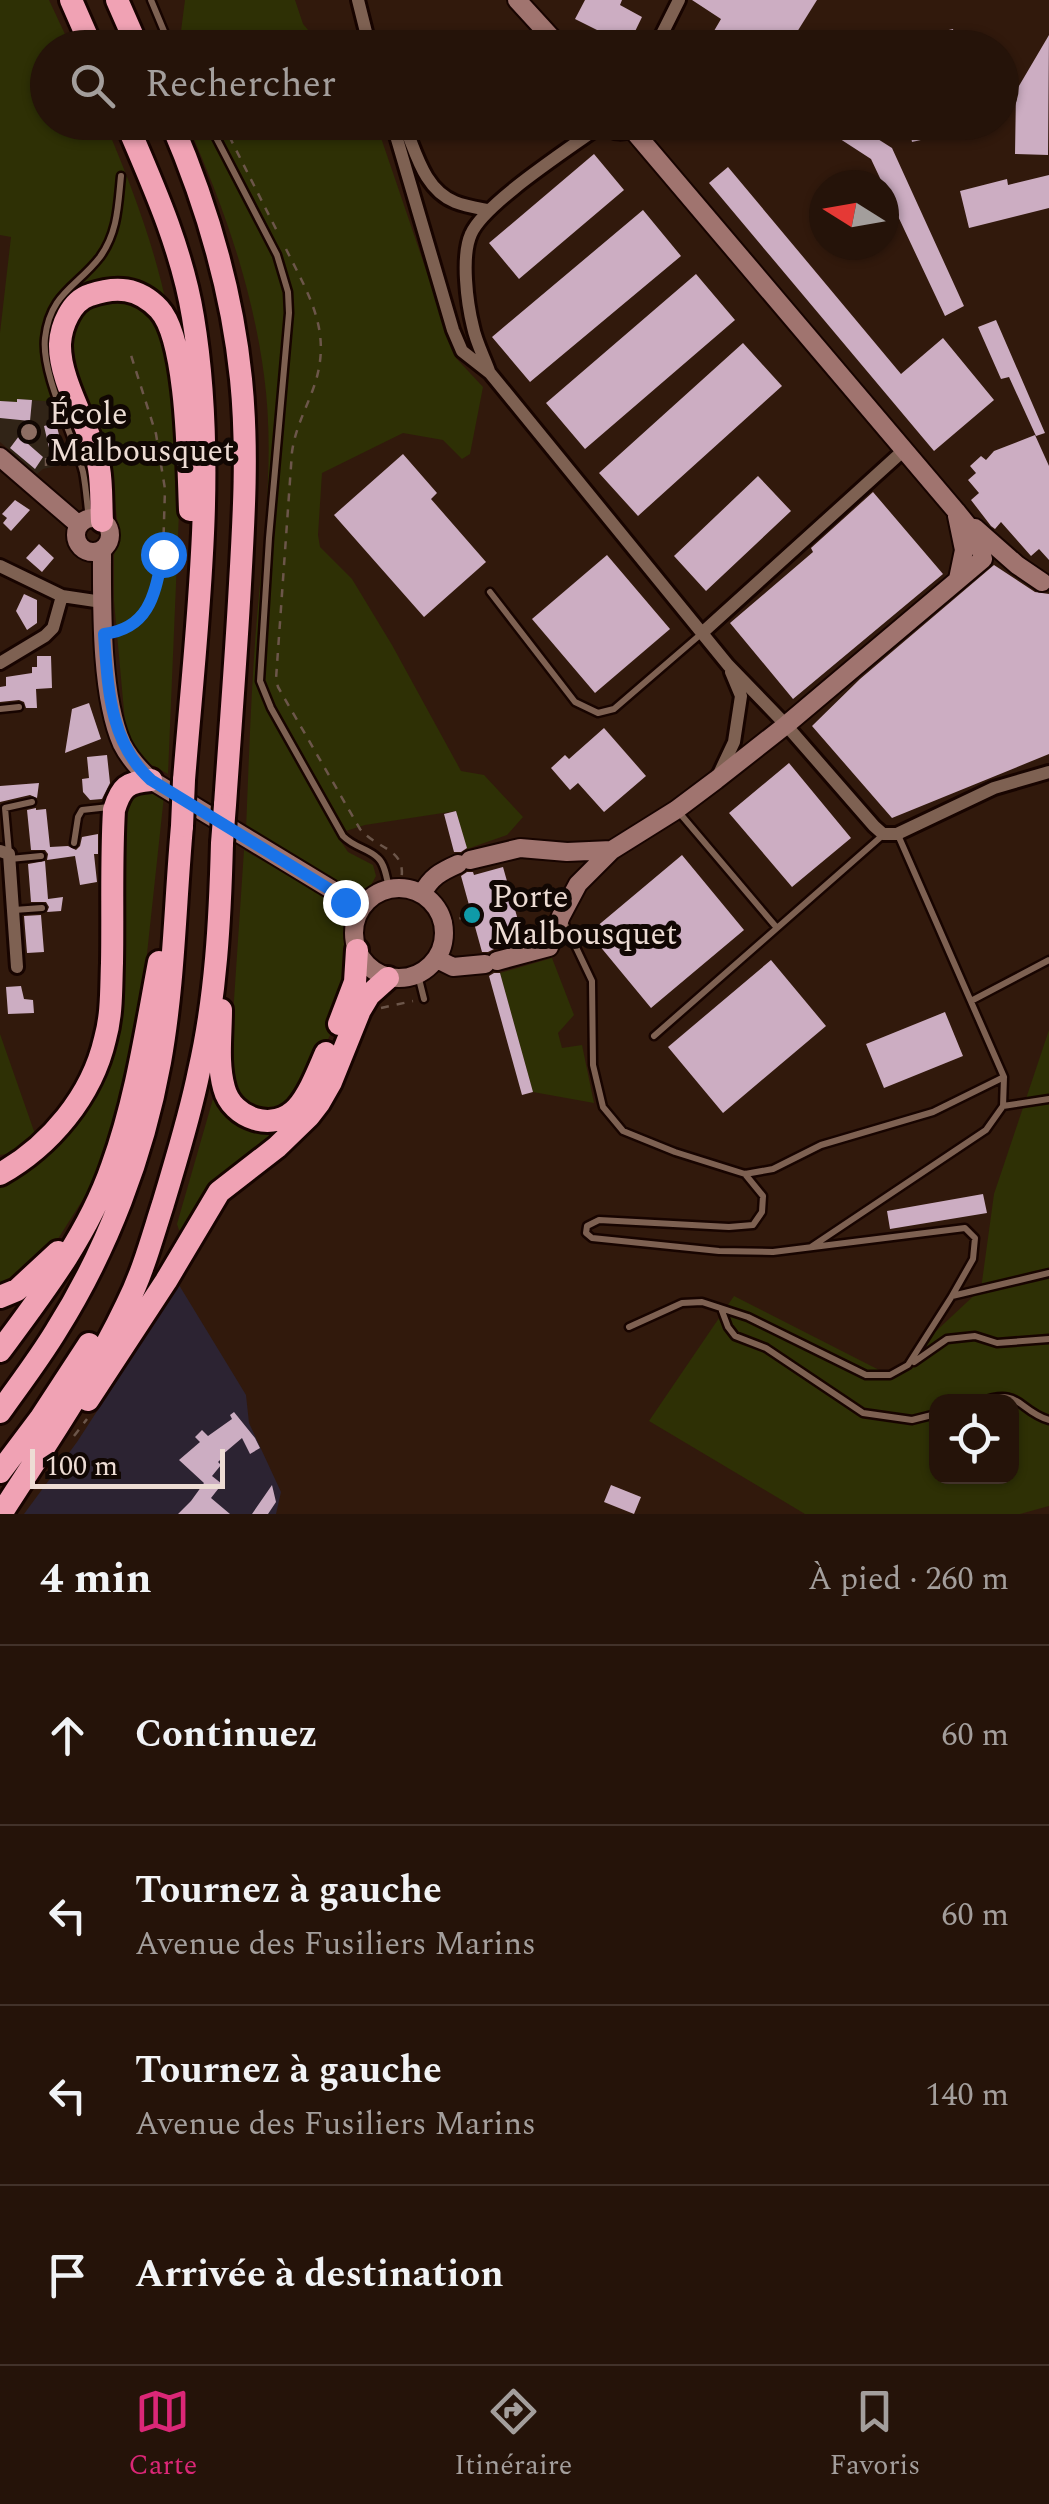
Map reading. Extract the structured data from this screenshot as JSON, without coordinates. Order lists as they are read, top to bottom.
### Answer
{
  "places": ["École Malbousquet", "Porte Malbousquet"],
  "scale_bar": "100 m",
  "north": "left",
  "page": {
    "search": "Rechercher",
    "scale": "100 m",
    "heading": ["4 min", "À pied · 260 m"],
    "list": [
      ["Continuez", "60 m"],
      ["Tournez à gauche", "Avenue des Fusiliers Marins", "60 m"],
      ["Tournez à gauche", "Avenue des Fusiliers Marins", "140 m"],
      "Arrivée à destination"
    ],
    "nav": ["Carte", "Itinéraire", "Favoris"]
  }
}
